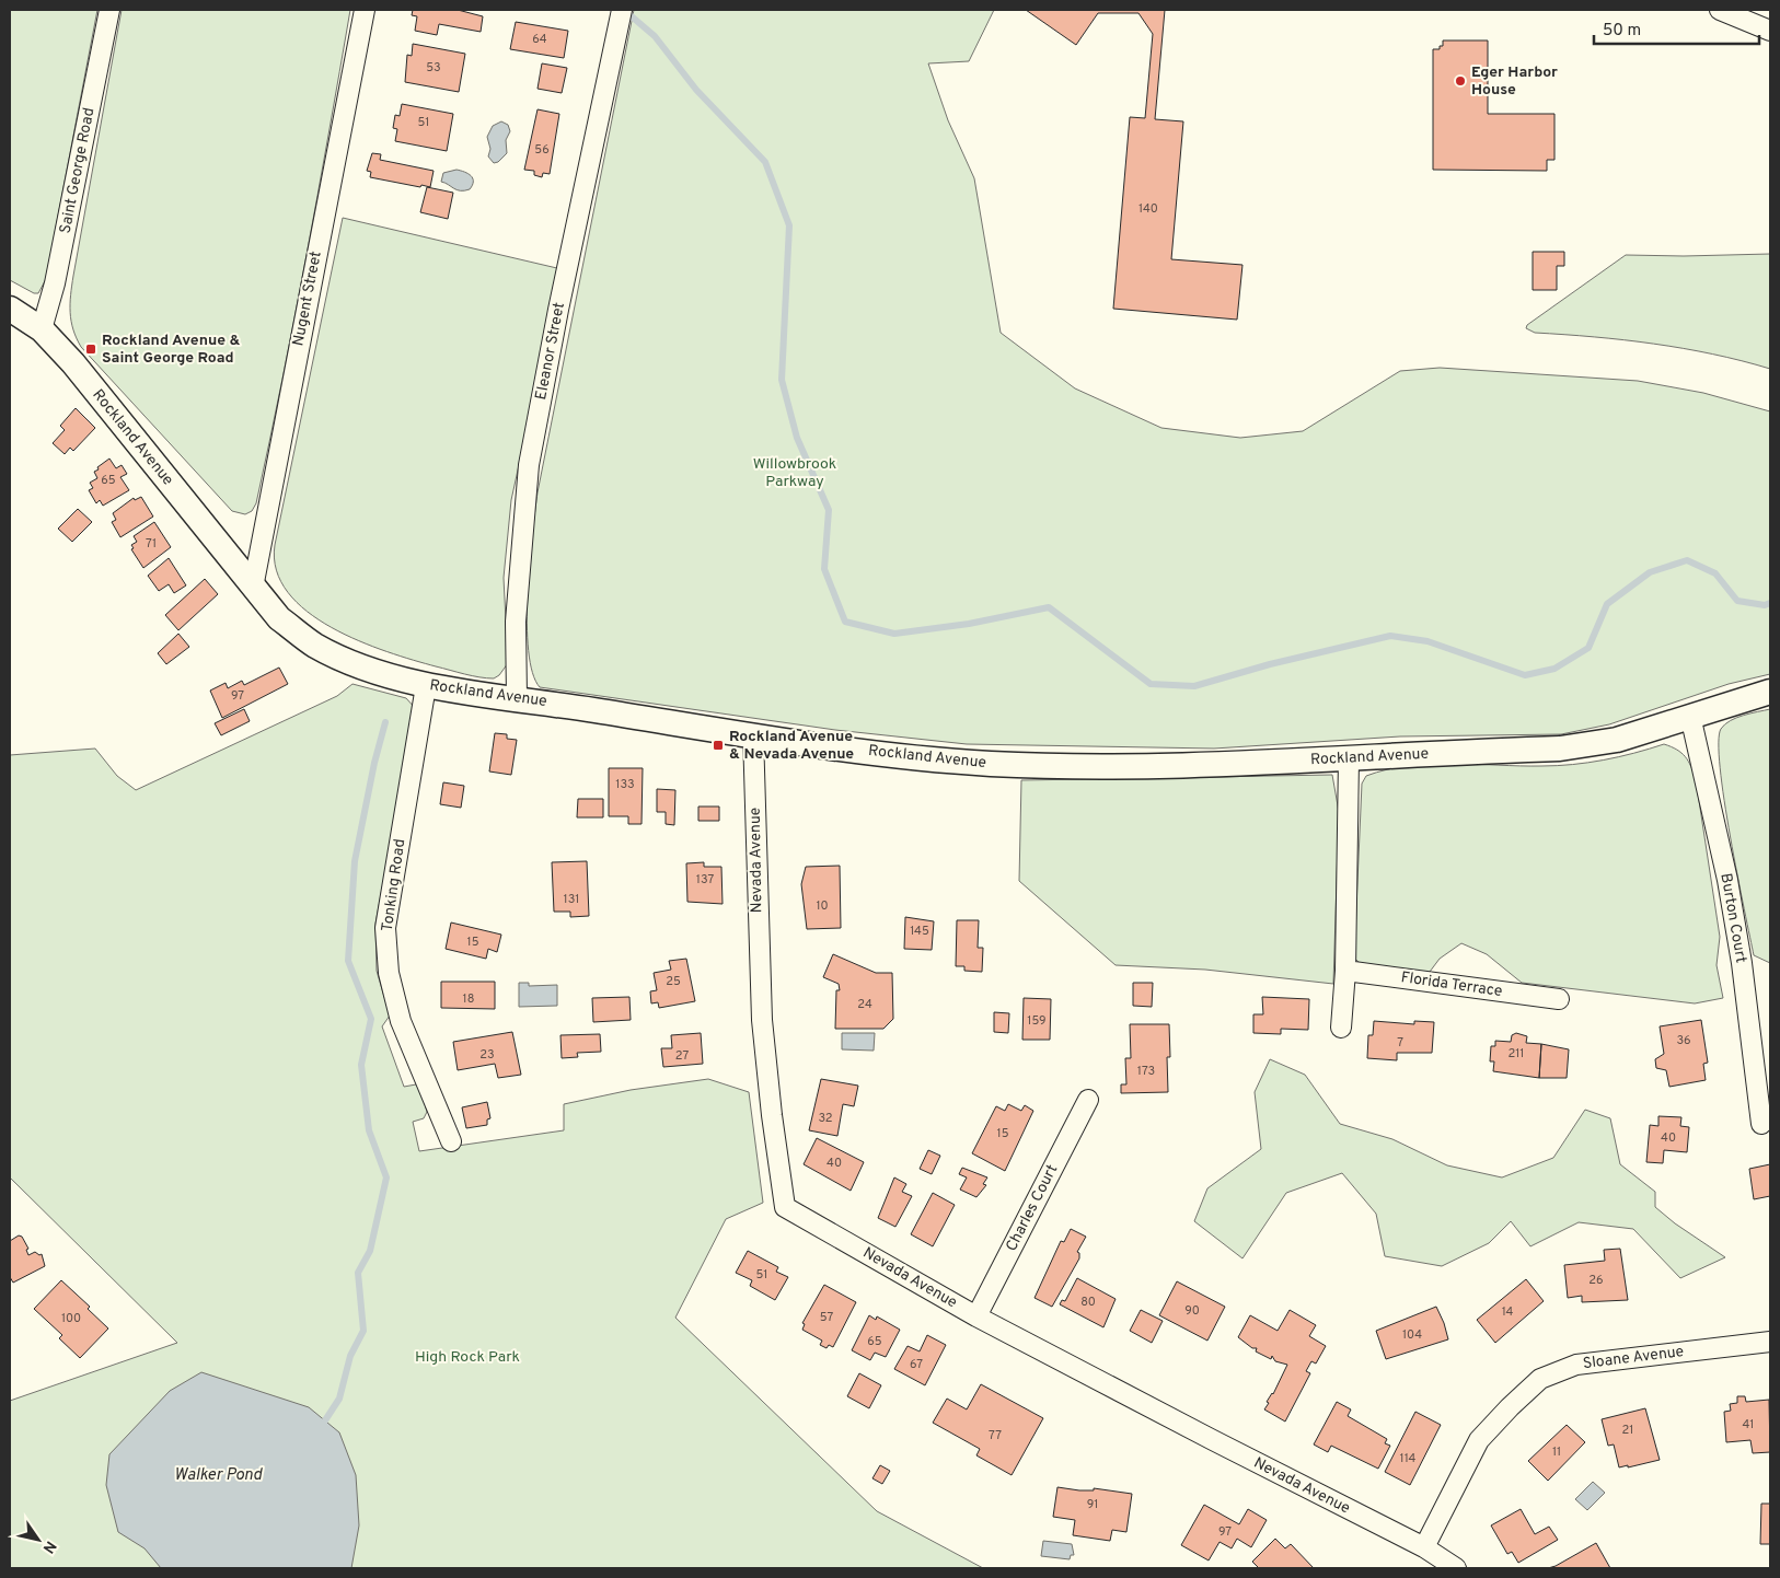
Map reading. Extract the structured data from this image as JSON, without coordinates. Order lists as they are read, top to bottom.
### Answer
{
  "streets": {
    "street": [
      "Saint George Road",
      "Nugent Street",
      "Eleanor Street",
      "Rockland Avenue",
      "Nevada Avenue",
      "Tonking Road",
      "Burton Court",
      "Florida Terrace",
      "Charles Court",
      "Sloane Avenue"
    ]
  },
  "crossings": [
    ["Saint George Road", "Rockland Avenue"],
    ["Nugent Street", "Rockland Avenue"],
    ["Eleanor Street", "Rockland Avenue"],
    ["Rockland Avenue", "Nevada Avenue"],
    ["Rockland Avenue", "Tonking Road"],
    ["Rockland Avenue", "Burton Court"],
    ["Nevada Avenue", "Charles Court"],
    ["Nevada Avenue", "Sloane Avenue"]
  ],
  "water": ["Walker Pond"],
  "parks": ["Willowbrook Parkway", "High Rock Park"],
  "places": {
    "other": ["Eger Harbor House"],
    "transit": ["Rockland Avenue & Saint George Road", "Rockland Avenue & Nevada Avenue"]
  },
  "house_numbers": [
    "64",
    "53",
    "51",
    "56",
    "140",
    "65",
    "71",
    "97",
    "133",
    "137",
    "131",
    "10",
    "145",
    "15",
    "25",
    "18",
    "24",
    "159",
    "36",
    "7",
    "211",
    "23",
    "27",
    "173",
    "32",
    "15",
    "40",
    "40",
    "51",
    "26",
    "80",
    "90",
    "14",
    "57",
    "100",
    "104",
    "65",
    "67",
    "41",
    "21",
    "77",
    "11",
    "114",
    "91",
    "97"
  ],
  "scale_bar": "50 m",
  "north": "bottom right"
}
